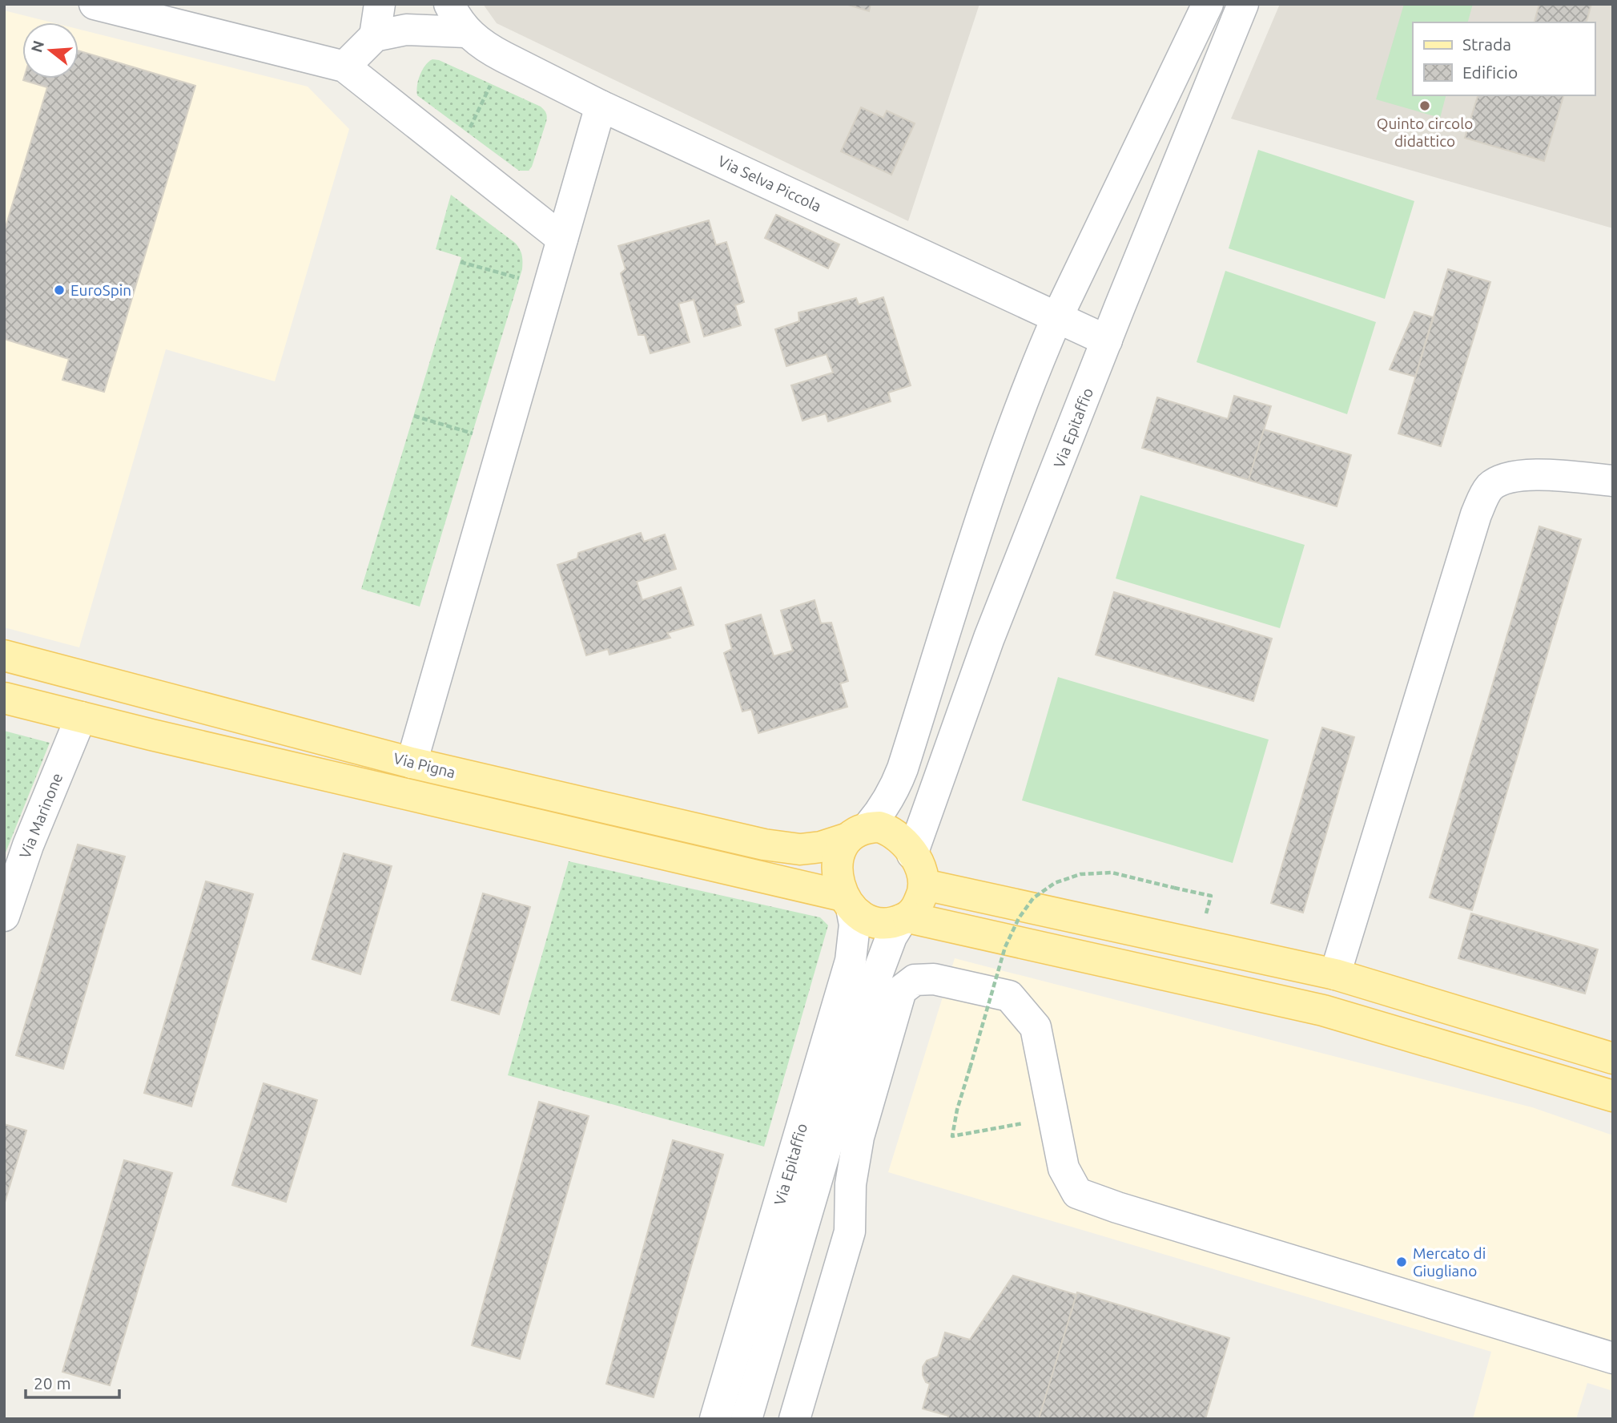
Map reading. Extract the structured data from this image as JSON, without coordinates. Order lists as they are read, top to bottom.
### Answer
{
  "streets": {
    "main road": ["Via Epitaffio", "Via Pigna"],
    "street": ["Via Selva Piccola", "Via Marinone"]
  },
  "crossings": [
    ["Via Selva Piccola", "Via Epitaffio"],
    ["Via Epitaffio", "Via Pigna"]
  ],
  "places": ["Quinto circolo didattico", "EuroSpin", "Mercato di Giugliano"],
  "legend": ["Strada", "Edificio"],
  "scale_bar": "20 m",
  "north": "left"
}
